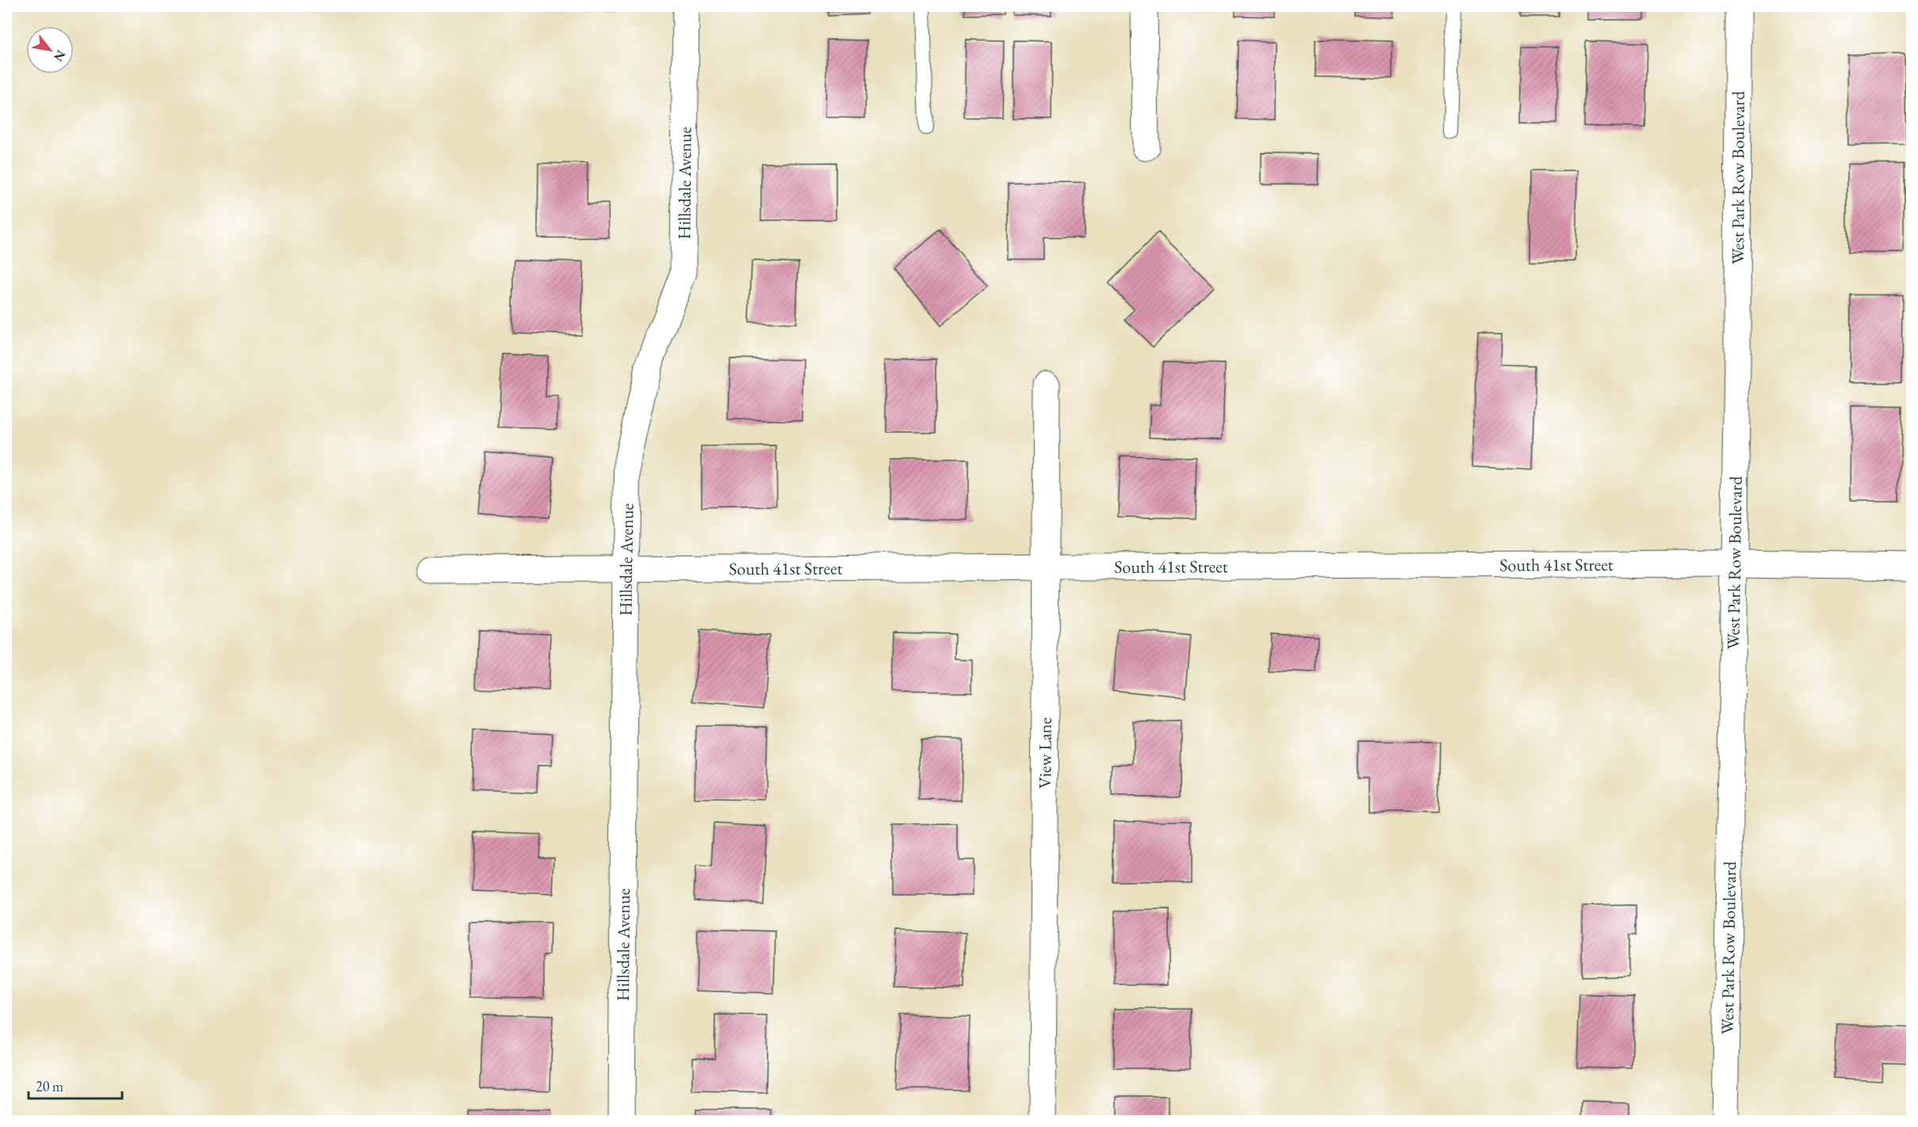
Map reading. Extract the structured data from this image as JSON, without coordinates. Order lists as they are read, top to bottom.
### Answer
{
  "streets": {
    "street": [
      "West Park Row Boulevard",
      "Hillsdale Avenue",
      "South 41st Street",
      "View Lane"
    ]
  },
  "crossings": [
    ["West Park Row Boulevard", "South 41st Street"],
    ["Hillsdale Avenue", "South 41st Street"],
    ["South 41st Street", "View Lane"]
  ],
  "scale_bar": "20 m",
  "north": "bottom right"
}
